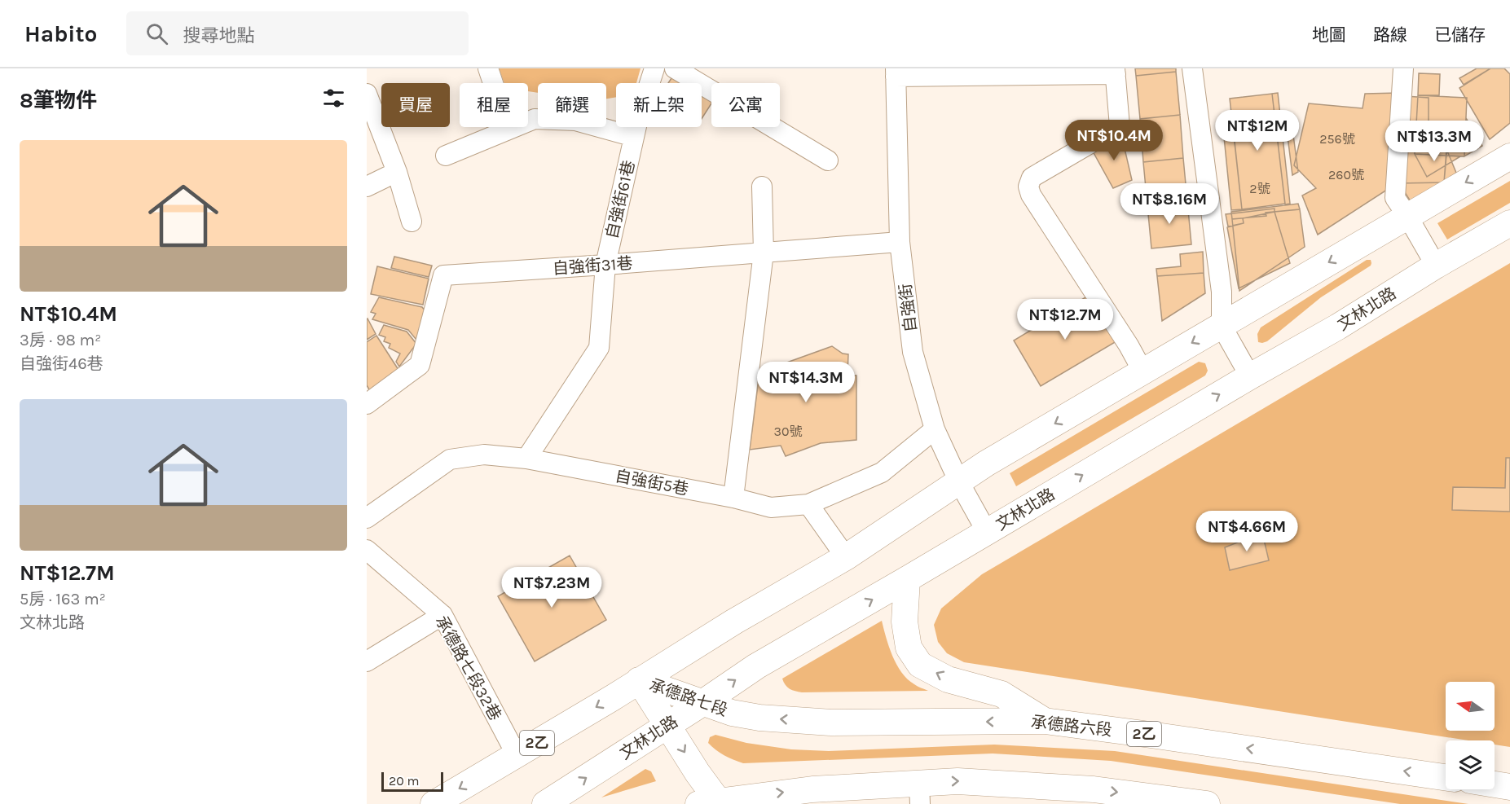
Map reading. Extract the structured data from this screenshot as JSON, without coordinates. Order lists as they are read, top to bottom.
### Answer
{
  "streets": {
    "main road": [
      "文林北路",
      "承德路七段",
      "承德路六段",
      "2乙"
    ],
    "street": [
      "自強街61巷",
      "自強街31巷",
      "自強街",
      "自強街5巷",
      "承德路七段32巷"
    ]
  },
  "crossings": [
    ["自強街61巷", "自強街31巷"],
    ["自強街61巷", "自強街5巷"],
    ["自強街31巷", "自強街"],
    ["自強街", "文林北路"],
    ["自強街", "自強街5巷"],
    ["文林北路", "承德路七段"],
    ["承德路七段32巷", "承德路七段"],
    ["承德路七段", "承德路六段"]
  ],
  "house_numbers": [
    "256號",
    "260號",
    "2號",
    "30號"
  ],
  "scale_bar": "20 m",
  "north": "left",
  "page": {
    "header": "Habito",
    "search": "搜尋地點",
    "nav": ["地圖", "路線", "已儲存"],
    "heading": "8筆物件",
    "chip": [
      "買屋",
      "租屋",
      "篩選",
      "新上架",
      "公寓"
    ],
    "price": [
      "NT$12M",
      "NT$10.4M",
      "NT$13.3M",
      "NT$8.16M",
      "NT$12.7M",
      "NT$14.3M",
      "NT$4.66M",
      "NT$7.23M"
    ],
    "list": [
      {
        "name": "NT$10.4M",
        "note": "3房 · 98 m² · 自強街46巷"
      },
      {
        "name": "NT$12.7M",
        "note": "5房 · 163 m² · 文林北路"
      }
    ],
    "scale": "20 m"
  }
}
